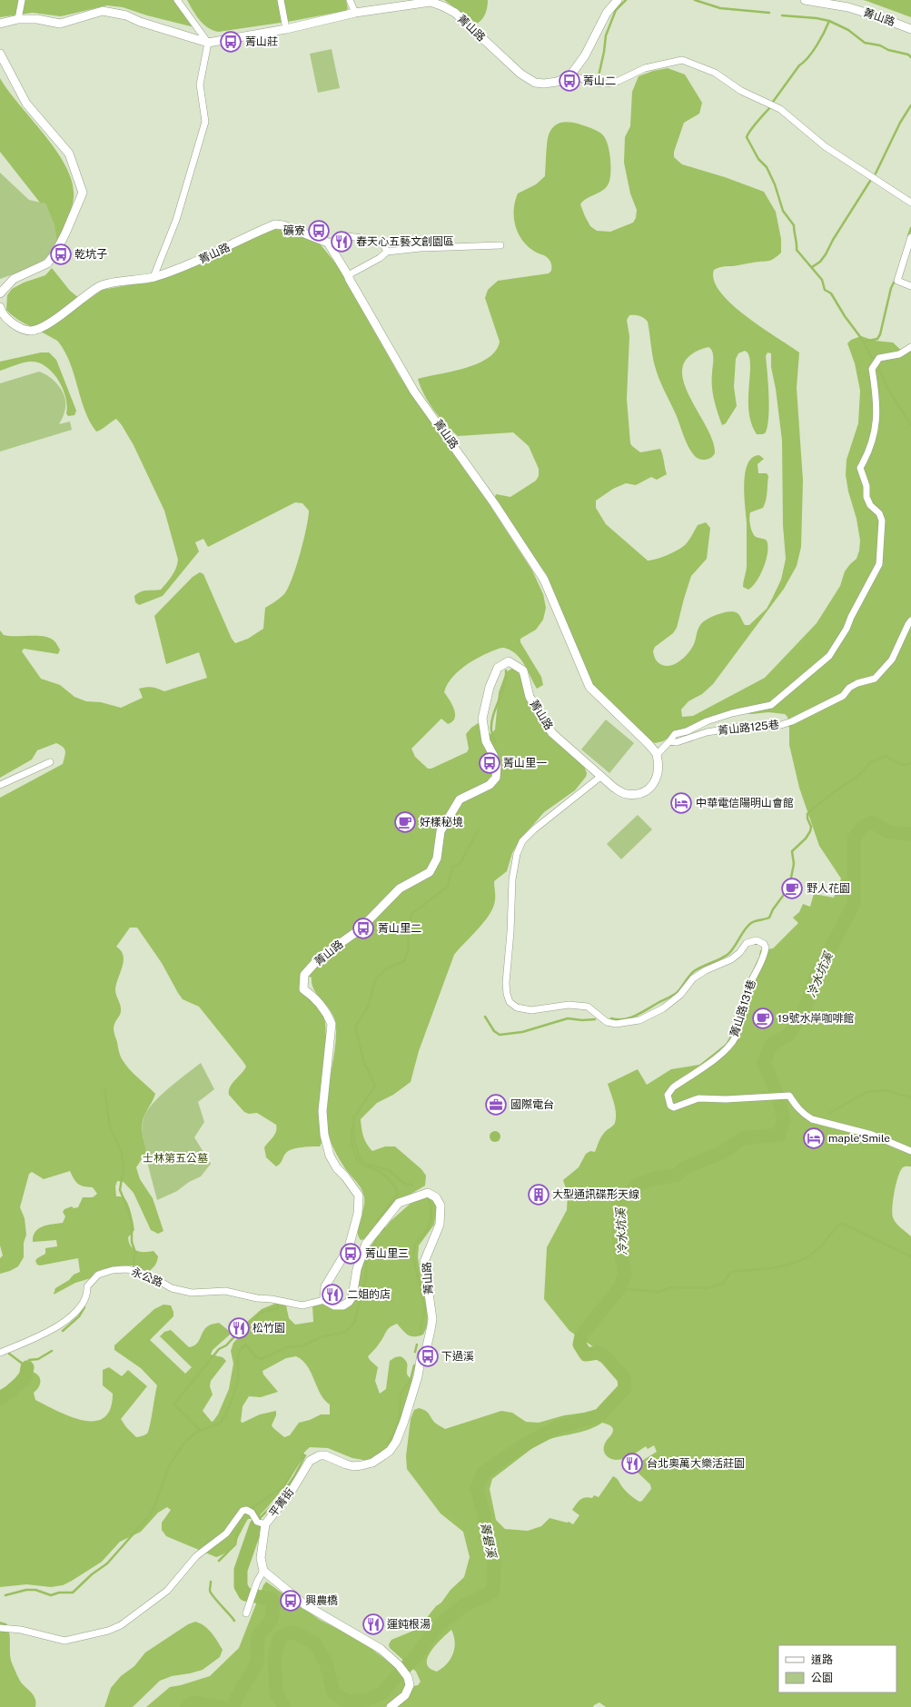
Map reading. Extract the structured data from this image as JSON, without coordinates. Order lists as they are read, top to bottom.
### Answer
{
  "streets": {
    "street": [
      "菁山路",
      "菁山路125巷",
      "菁山路131巷",
      "永公路",
      "平菁街"
    ]
  },
  "crossings": [
    ["菁山路", "菁山路131巷"],
    ["菁山路", "永公路"],
    ["菁山路", "平菁街"]
  ],
  "water": ["冷水坑溪", "菁礐溪"],
  "parks": ["士林第五公墓"],
  "places": {
    "bus stop": [
      "菁山莊",
      "菁山二",
      "礦寮",
      "乾坑子",
      "菁山里一",
      "菁山里二",
      "菁山里三",
      "下過溪",
      "興農橋"
    ],
    "restaurant": [
      "春天心五藝文創園區",
      "二姐的店",
      "松竹園",
      "台北奧萬大樂活莊園",
      "運鈍根湯"
    ],
    "hotel": ["中華電信陽明山會館", "maple'Smile"],
    "cafe": ["好樣秘境", "野人花園", "19號水岸咖啡館"],
    "office": ["國際電台"],
    "building": ["大型通訊碟形天線"]
  },
  "legend": ["道路", "公園"]
}
